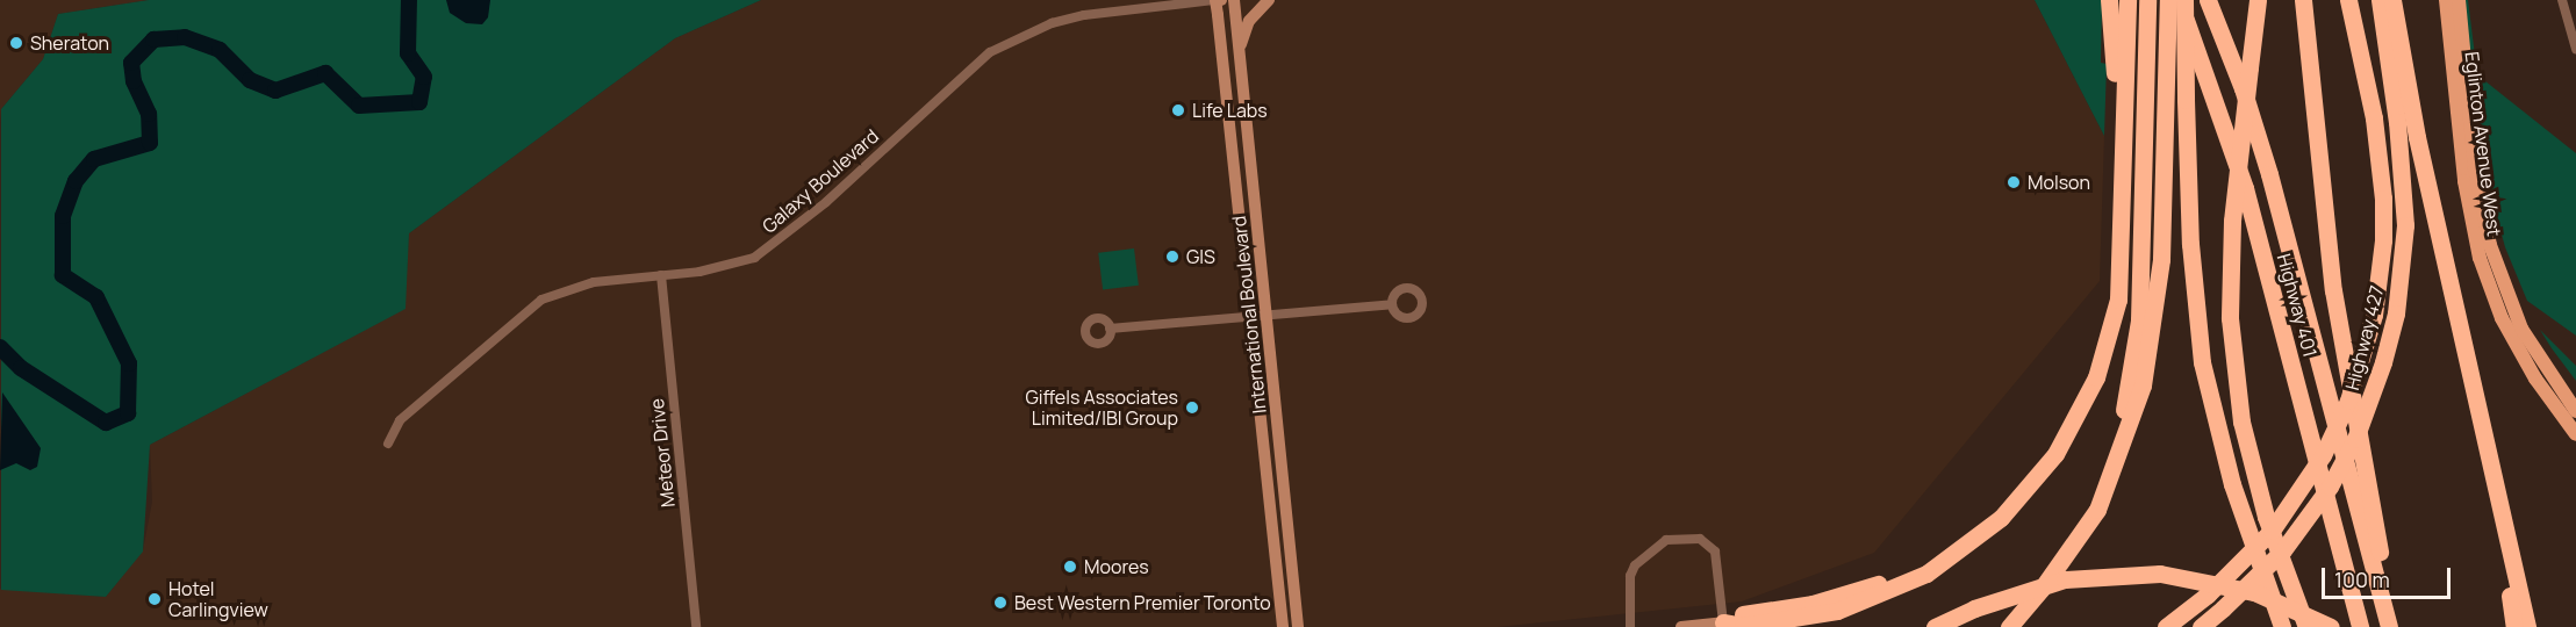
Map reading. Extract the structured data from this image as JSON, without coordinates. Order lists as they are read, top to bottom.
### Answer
{
  "streets": {
    "highway": ["Highway 401", "Highway 427"],
    "main road": ["Eglinton Avenue West"],
    "street": ["Galaxy Boulevard", "International Boulevard", "Meteor Drive"]
  },
  "crossings": [
    ["Galaxy Boulevard", "International Boulevard"],
    ["Galaxy Boulevard", "Meteor Drive"]
  ],
  "places": [
    "Sheraton",
    "Life Labs",
    "Molson",
    "GIS",
    "Giffels Associates Limited/IBI Group",
    "Moores",
    "Hotel Carlingview",
    "Best Western Premier Toronto"
  ],
  "scale_bar": "100 m"
}
